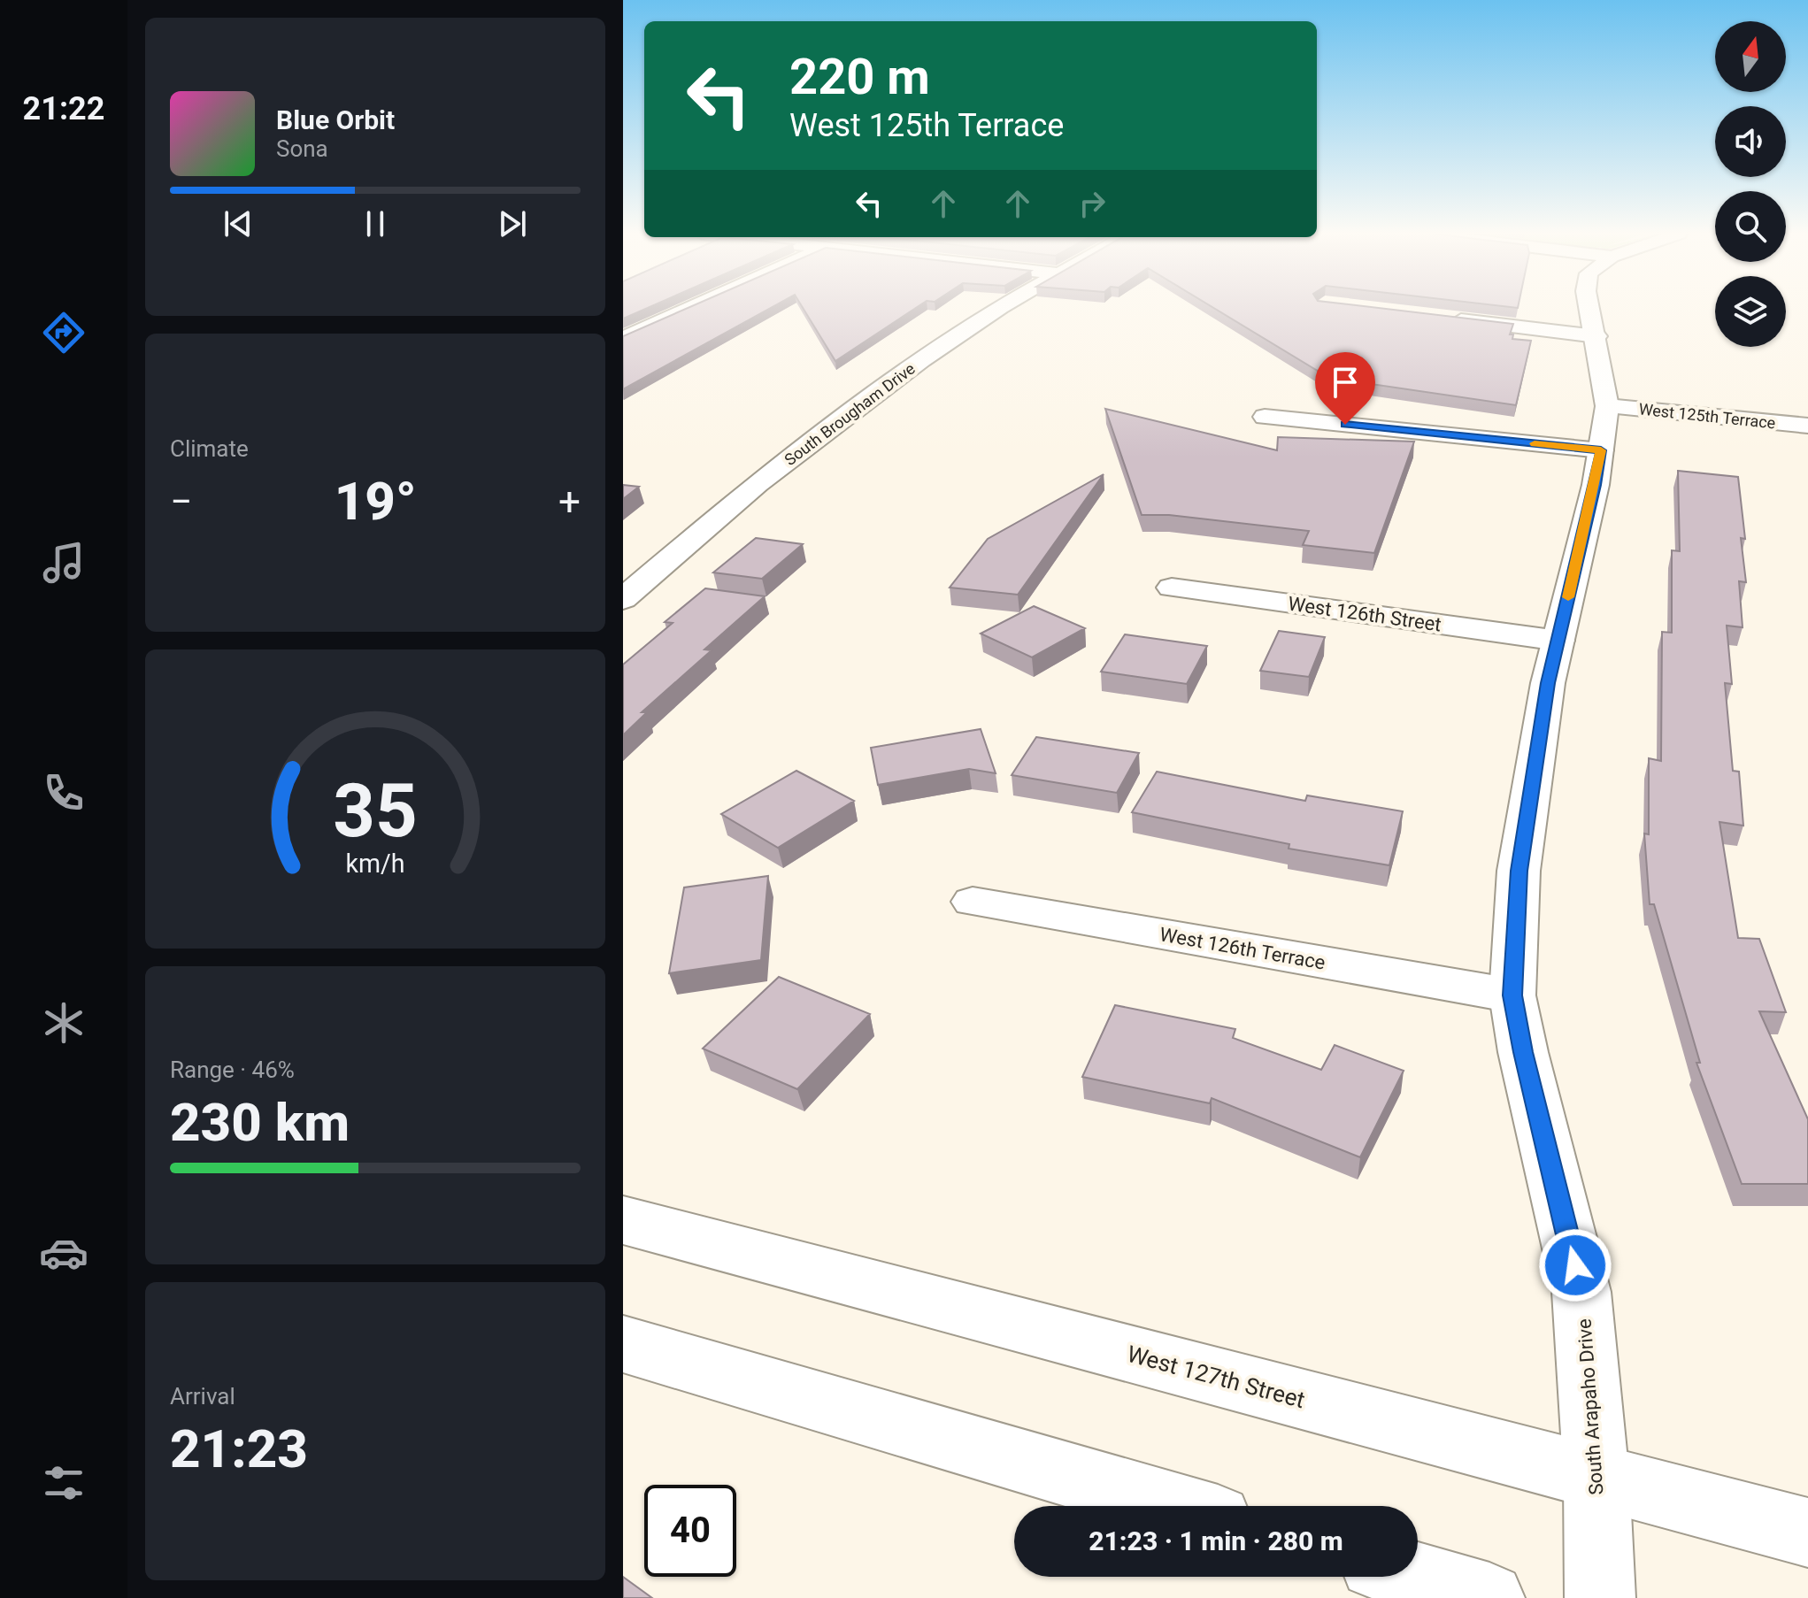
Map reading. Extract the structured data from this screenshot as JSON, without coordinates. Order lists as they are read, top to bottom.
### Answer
{
  "streets": {
    "street": [
      "South Brougham Drive",
      "West 125th Terrace",
      "West 126th Street",
      "West 126th Terrace",
      "West 127th Street",
      "South Arapaho Drive"
    ]
  },
  "crossings": [
    ["West 125th Terrace", "South Arapaho Drive"],
    ["West 126th Street", "South Arapaho Drive"],
    ["West 126th Terrace", "South Arapaho Drive"],
    ["West 127th Street", "South Arapaho Drive"]
  ],
  "north": "top",
  "page": {
    "tabs": "21:22",
    "turn": ["220 m", "West 125th Terrace"],
    "song": ["Blue Orbit", "Sona"],
    "tile": [
      "Climate",
      ["Range · 46%", "230 km"],
      ["Arrival", "21:23"]
    ],
    "heat": ["−", "19°", "+"],
    "limit": "40",
    "trip": "21:23 · 1 min · 280 m",
    "gauge": ["35", "km/h"]
  }
}
